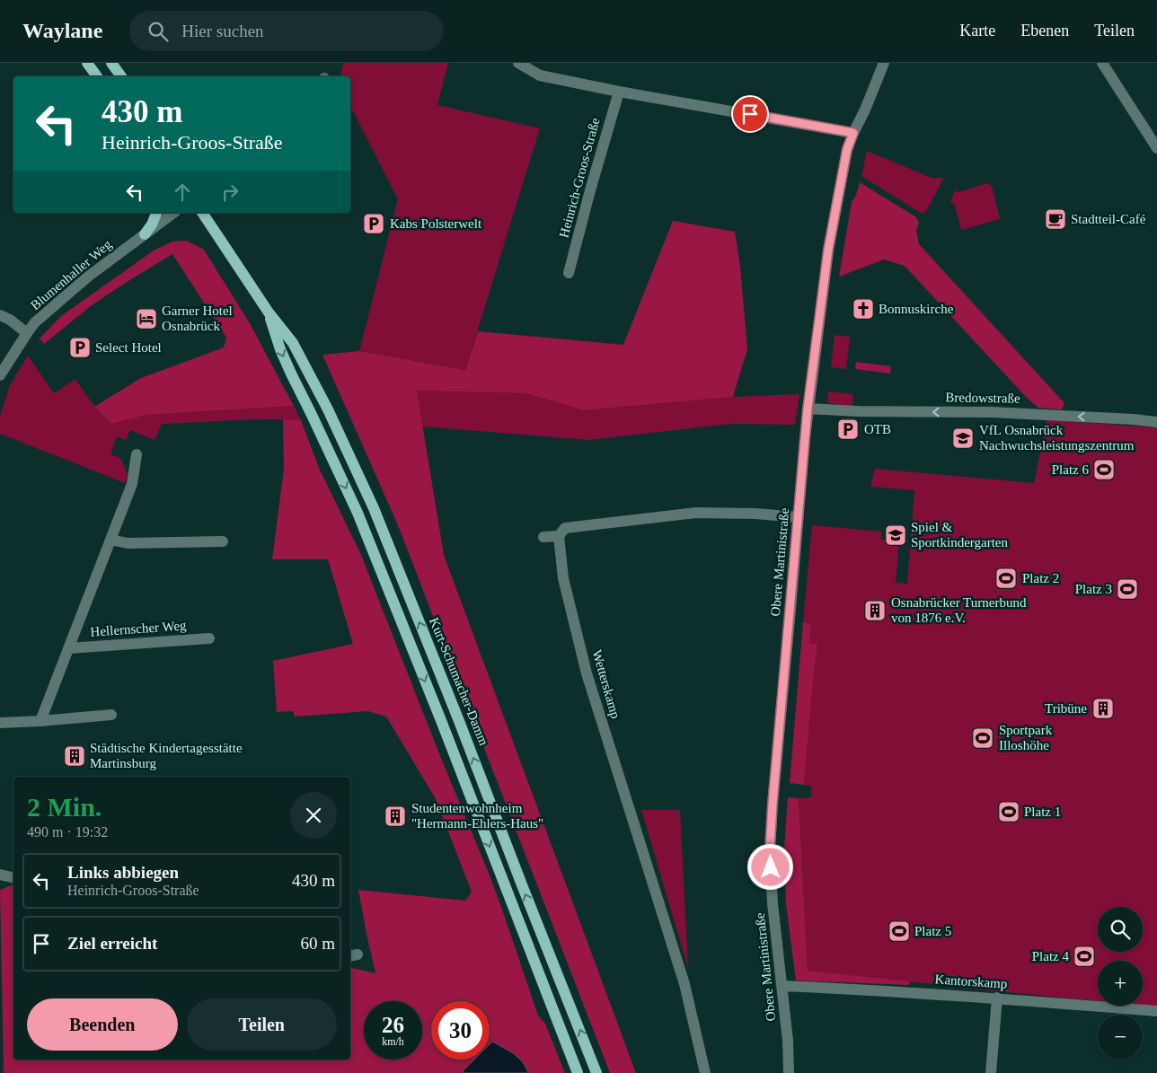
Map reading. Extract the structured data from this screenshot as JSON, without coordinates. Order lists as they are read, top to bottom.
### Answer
{
  "streets": {
    "main road": ["Kurt-Schumacher-Damm"],
    "street": [
      "Heinrich-Groos-Straße",
      "Blumenhaller Weg",
      "Bredowstraße",
      "Obere Martinistraße",
      "Hellernscher Weg",
      "Wetterskamp",
      "Kantorskamp"
    ]
  },
  "crossings": [
    ["Bredowstraße", "Obere Martinistraße"],
    ["Obere Martinistraße", "Kantorskamp"]
  ],
  "one_way": ["Bredowstraße"],
  "places": {
    "cafe": ["Stadtteil-Café"],
    "parking": ["Kabs Polsterwelt", "Select Hotel", "OTB"],
    "church": ["Bonnuskirche"],
    "hotel": ["Garner Hotel Osnabrück"],
    "school or university": ["VfL Osnabrück Nachwuchsleistungszentrum", "Spiel & Sportkindergarten"],
    "sports": [
      "Platz 6",
      "Platz 2",
      "Platz 3",
      "Sportpark Illoshöhe",
      "Platz 1",
      "Platz 5",
      "Platz 4"
    ],
    "building": [
      "Osnabrücker Turnerbund von 1876 e.V.",
      "Tribüne",
      "Städtische Kindertagesstätte Martinsburg",
      "Studentenwohnheim \"Hermann-Ehlers-Haus\""
    ]
  },
  "page": {
    "header": "Waylane",
    "search": "Hier suchen",
    "nav": ["Karte", "Ebenen", "Teilen"],
    "turn": ["430 m", "Heinrich-Groos-Straße"],
    "heading": ["2 Min.", "490 m · 19:32"],
    "list": [
      {
        "name": "Links abbiegen",
        "note": "Heinrich-Groos-Straße",
        "value": "430 m"
      },
      {
        "name": "Ziel erreicht",
        "value": "60 m"
      }
    ],
    "map_buttons": ["+", "−"],
    "buttons": ["Beenden", "Teilen"],
    "speed": "26 km/h",
    "limit": "30"
  }
}
